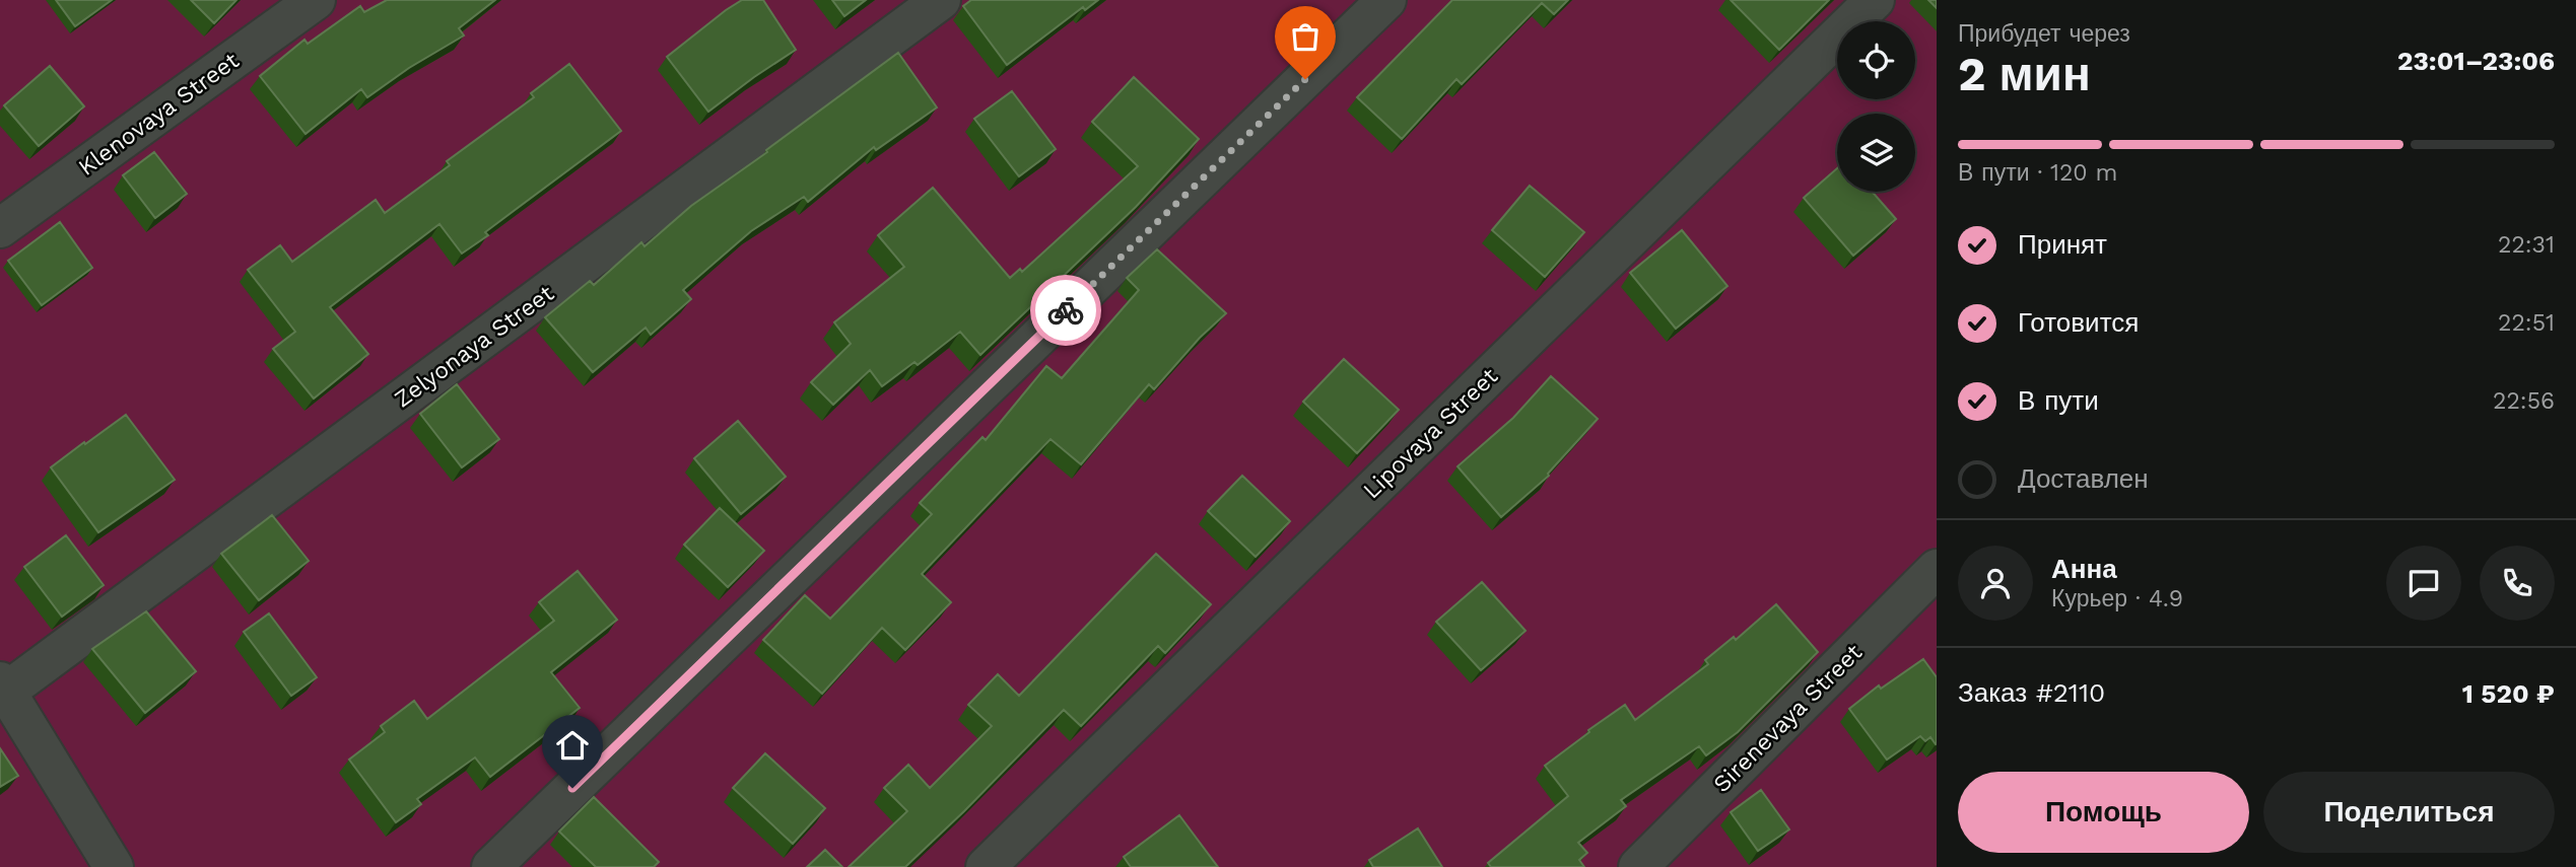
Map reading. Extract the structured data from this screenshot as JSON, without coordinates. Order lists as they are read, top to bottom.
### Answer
{
  "streets": {
    "street": [
      "Klenovaya Street",
      "Zelyonaya Street",
      "Lipovaya Street",
      "Sirenevaya Street"
    ]
  },
  "page": {
    "heading": ["2 мин", "Прибудет через", "23:01–23:06"],
    "panel": [
      "Анна",
      "Курьер · 4.9",
      "Заказ #2110",
      "1 520 ₽"
    ],
    "bar": "В пути · 120 m",
    "list": [
      ["Принят", "22:31"],
      ["Готовится", "22:51"],
      ["В пути", "22:56"],
      "Доставлен"
    ],
    "buttons": ["Помощь", "Поделиться"]
  }
}
